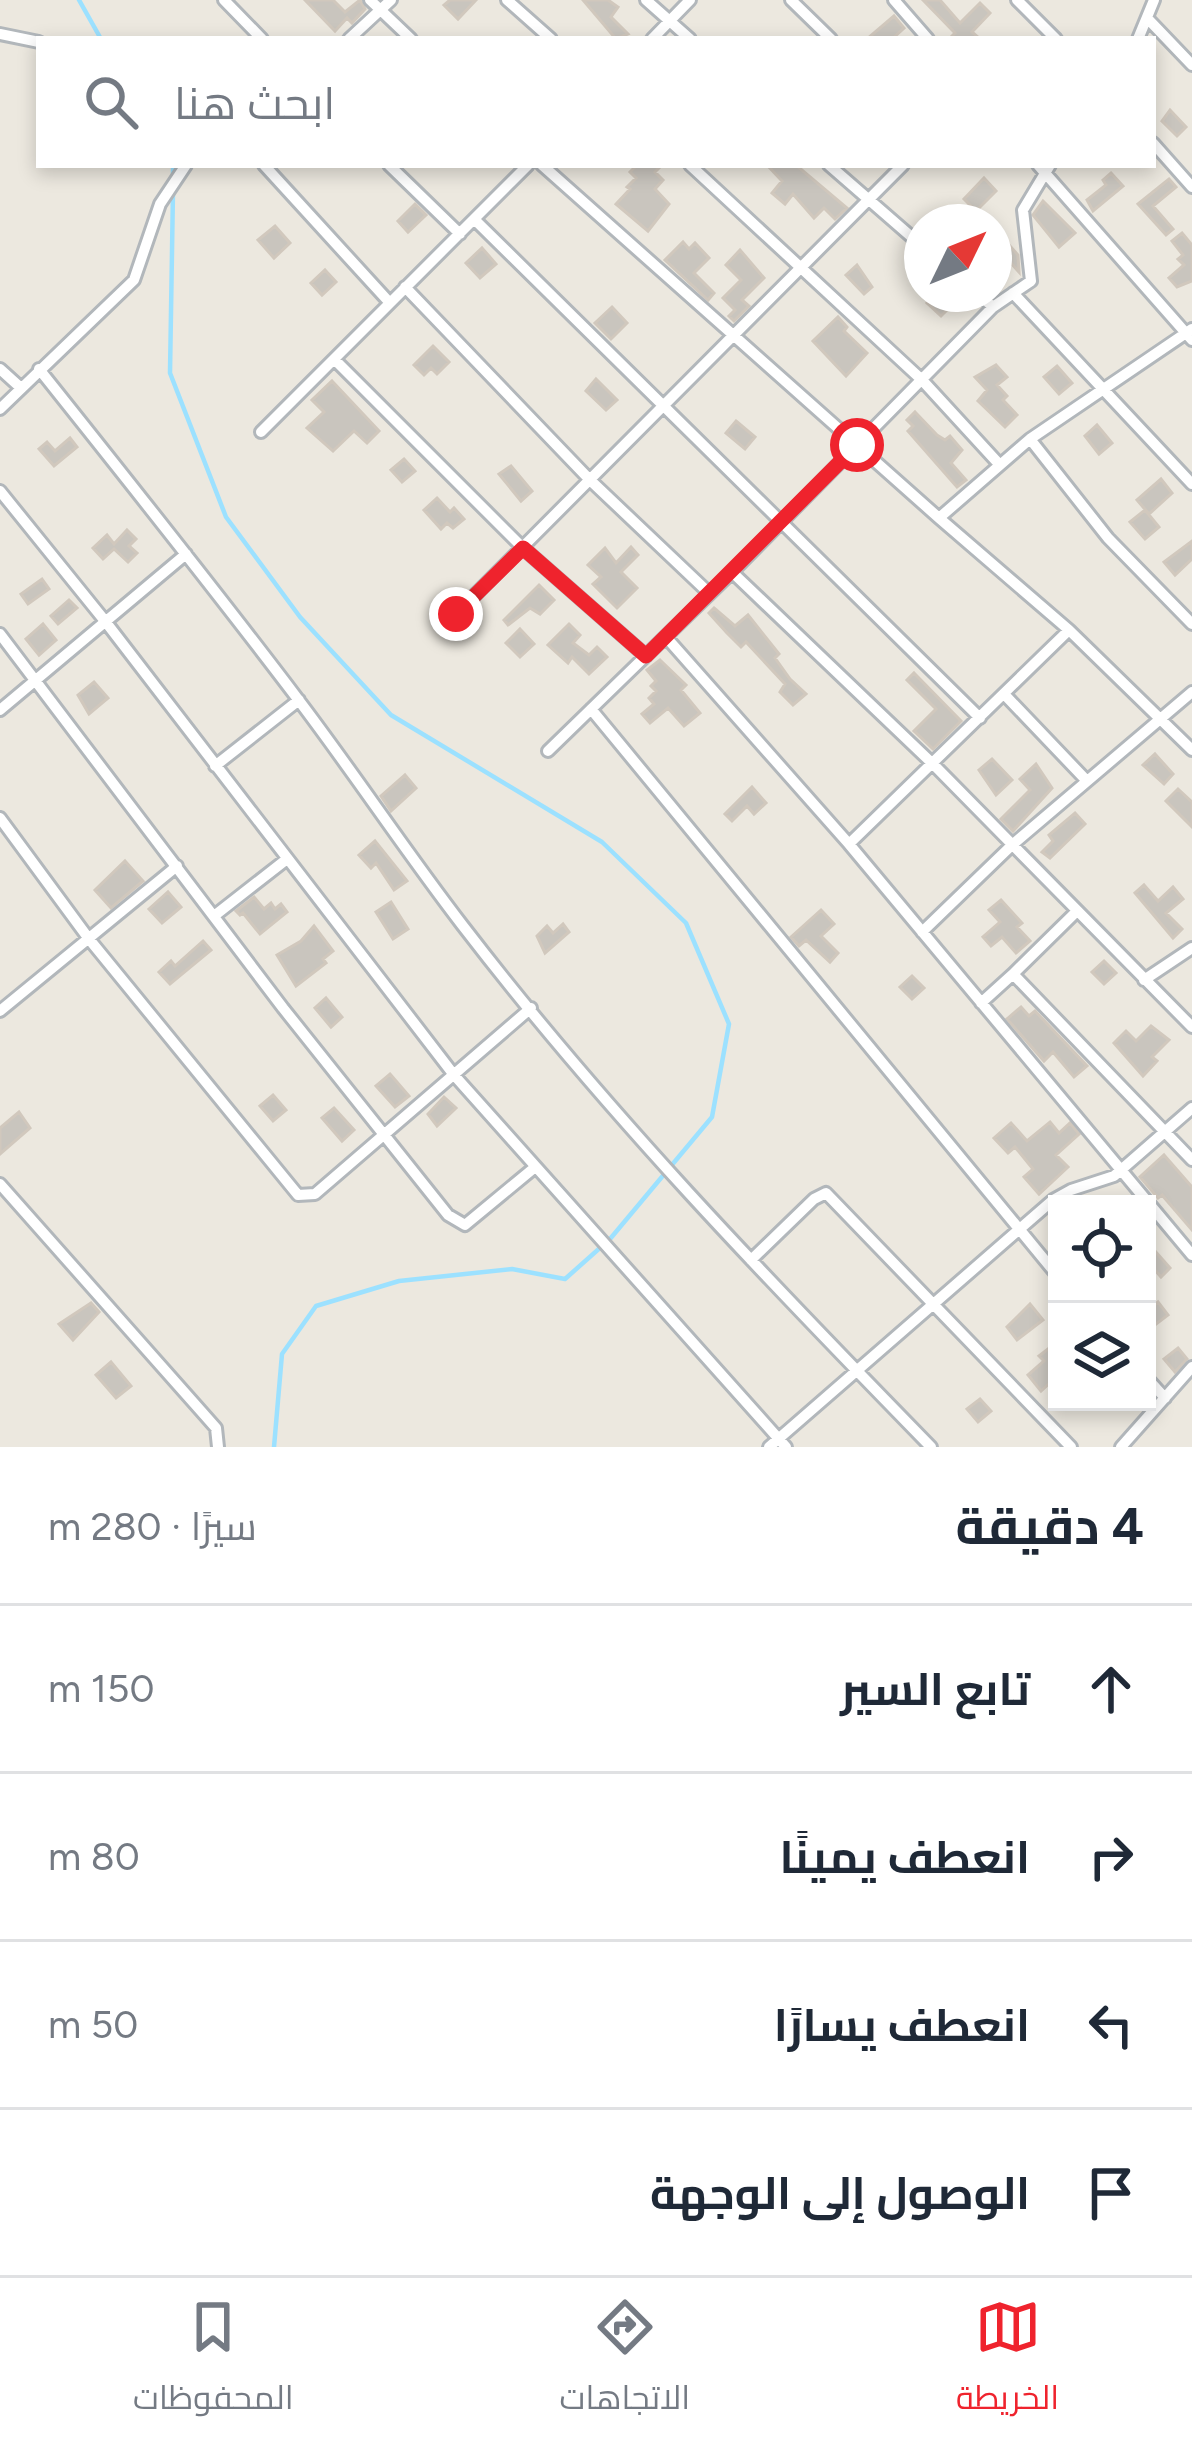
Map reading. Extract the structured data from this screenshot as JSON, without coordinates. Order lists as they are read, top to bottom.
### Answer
{
  "north": "top right",
  "page": {
    "search": "ابحث هنا",
    "heading": ["4 دقيقة", "سيرًا · 280 m"],
    "list": [
      ["تابع السير", "150 m"],
      ["انعطف يمينًا", "80 m"],
      ["انعطف يسارًا", "50 m"],
      "الوصول إلى الوجهة"
    ],
    "nav": ["الخريطة", "الاتجاهات", "المحفوظات"]
  }
}
